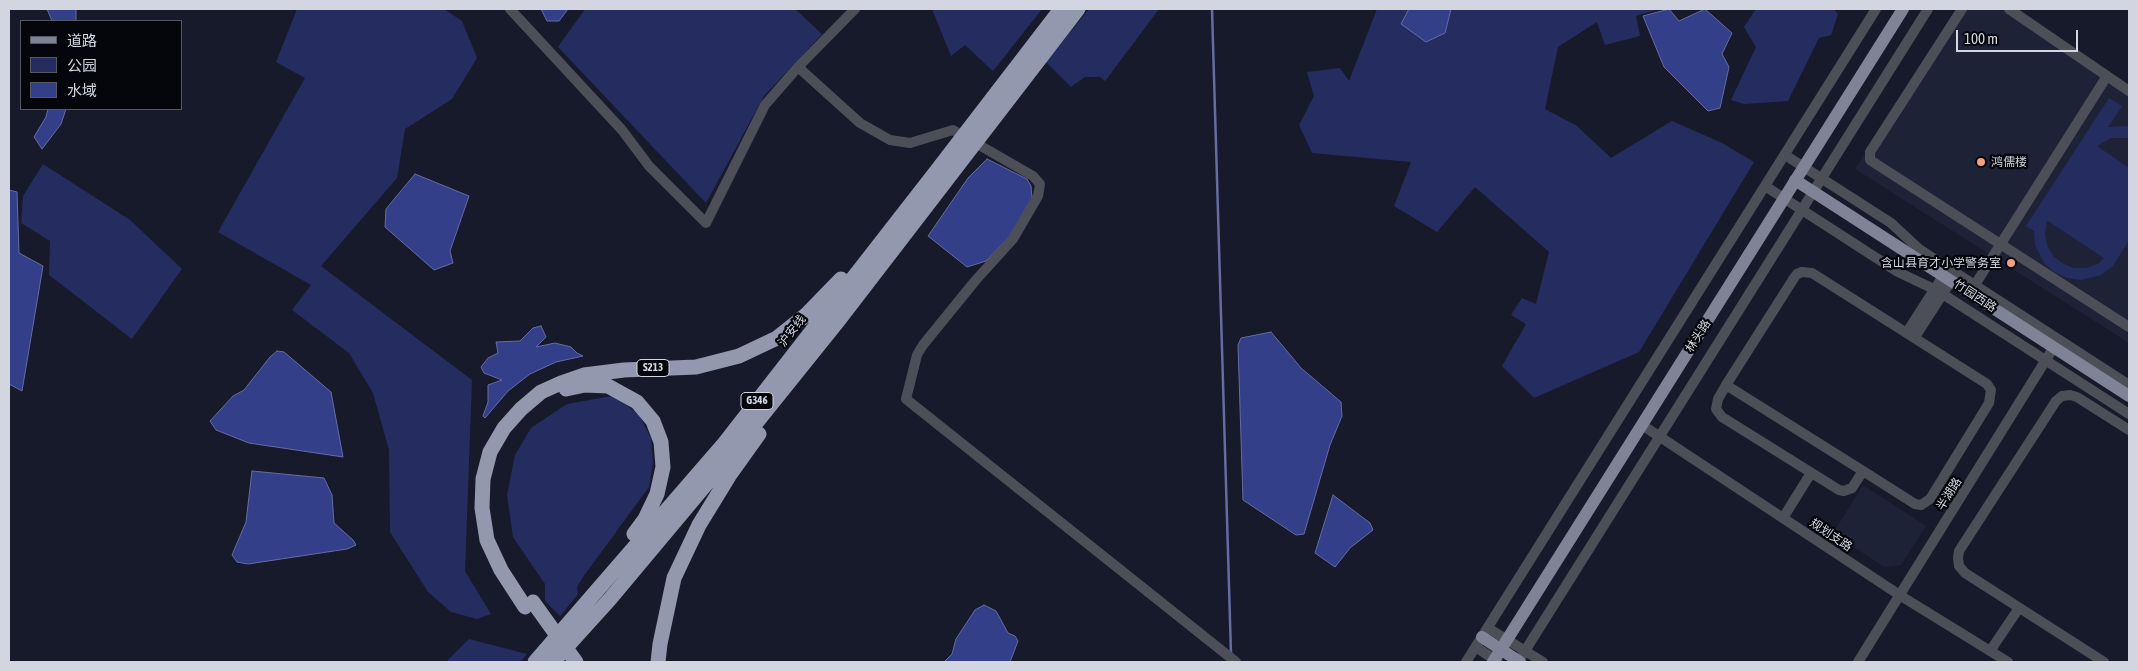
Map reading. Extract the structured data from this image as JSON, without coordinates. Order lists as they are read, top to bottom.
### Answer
{
  "streets": {
    "highway": ["沪安线", "S213", "G346"],
    "main road": ["竹园西路", "林头路"],
    "street": ["半湖路", "规划支路"]
  },
  "crossings": [
    ["竹园西路", "林头路"],
    ["竹园西路", "半湖路"],
    ["沪安线", "S213"],
    ["林头路", "规划支路"],
    ["半湖路", "规划支路"]
  ],
  "places": ["鸿儒楼", "含山县育才小学警务室"],
  "legend": ["道路", "公园", "水域"],
  "scale_bar": "100 m"
}
